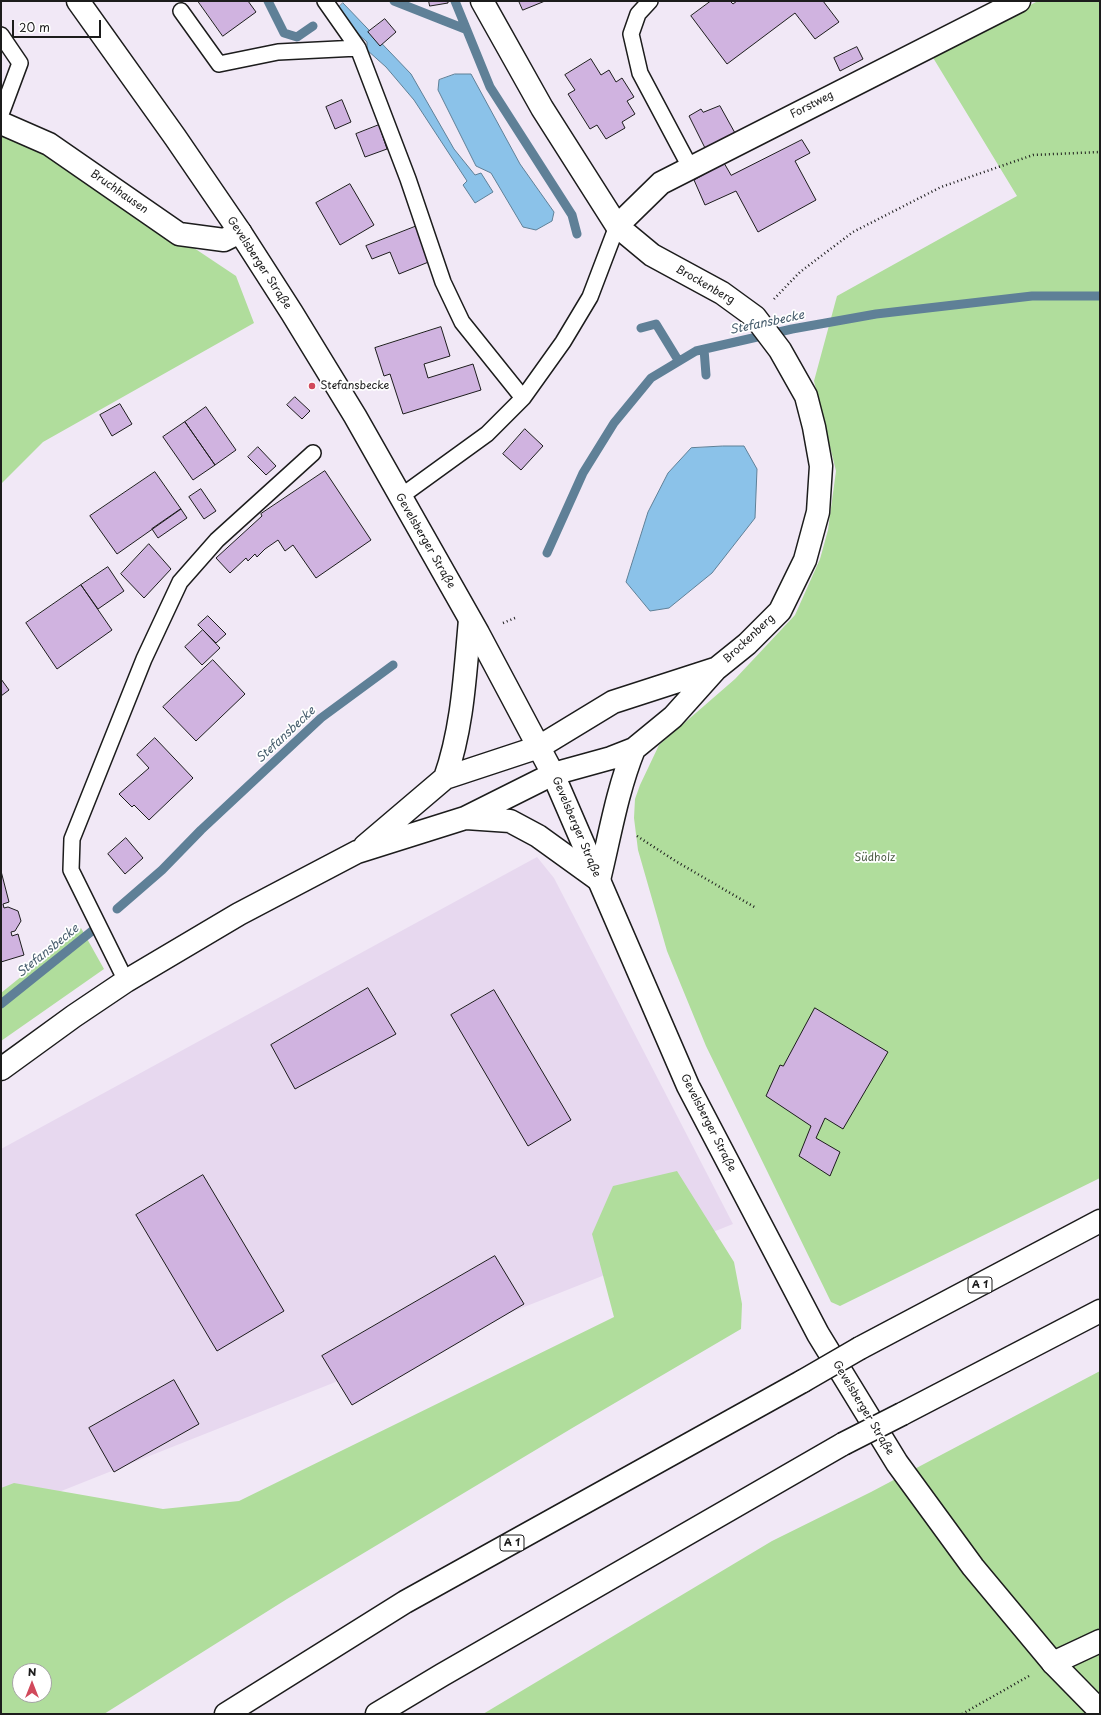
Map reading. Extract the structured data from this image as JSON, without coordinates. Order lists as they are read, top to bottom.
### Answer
{
  "streets": {
    "main road": [
      "Forstweg",
      "Bruchhausen",
      "Gevelsberger Straße",
      "Brockenberg",
      "A 1"
    ]
  },
  "crossings": [
    ["Forstweg", "Brockenberg"],
    ["Bruchhausen", "Gevelsberger Straße"],
    ["Gevelsberger Straße", "Brockenberg"]
  ],
  "water": ["Stefansbecke"],
  "parks": ["Südholz"],
  "places": ["Stefansbecke"],
  "scale_bar": "20 m",
  "north": "top"
}
